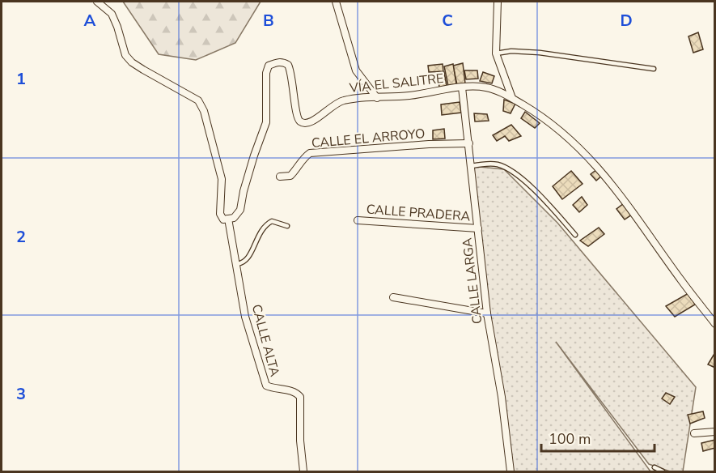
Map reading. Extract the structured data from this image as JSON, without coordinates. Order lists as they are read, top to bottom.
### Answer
{
  "streets": {
    "street": [
      "VÍA EL SALITRE",
      "CALLE EL ARROYO",
      "CALLE PRADERA",
      "CALLE LARGA",
      "CALLE ALTA"
    ]
  },
  "crossings": [
    ["VÍA EL SALITRE", "CALLE LARGA"],
    ["VÍA EL SALITRE", "CALLE ALTA"],
    ["CALLE EL ARROYO", "CALLE LARGA"],
    ["CALLE PRADERA", "CALLE LARGA"]
  ],
  "scale_bar": "100 m",
  "grid": {
    "columns": [
      "A",
      "B",
      "C",
      "D"
    ],
    "rows": ["1", "2", "3"]
  }
}
